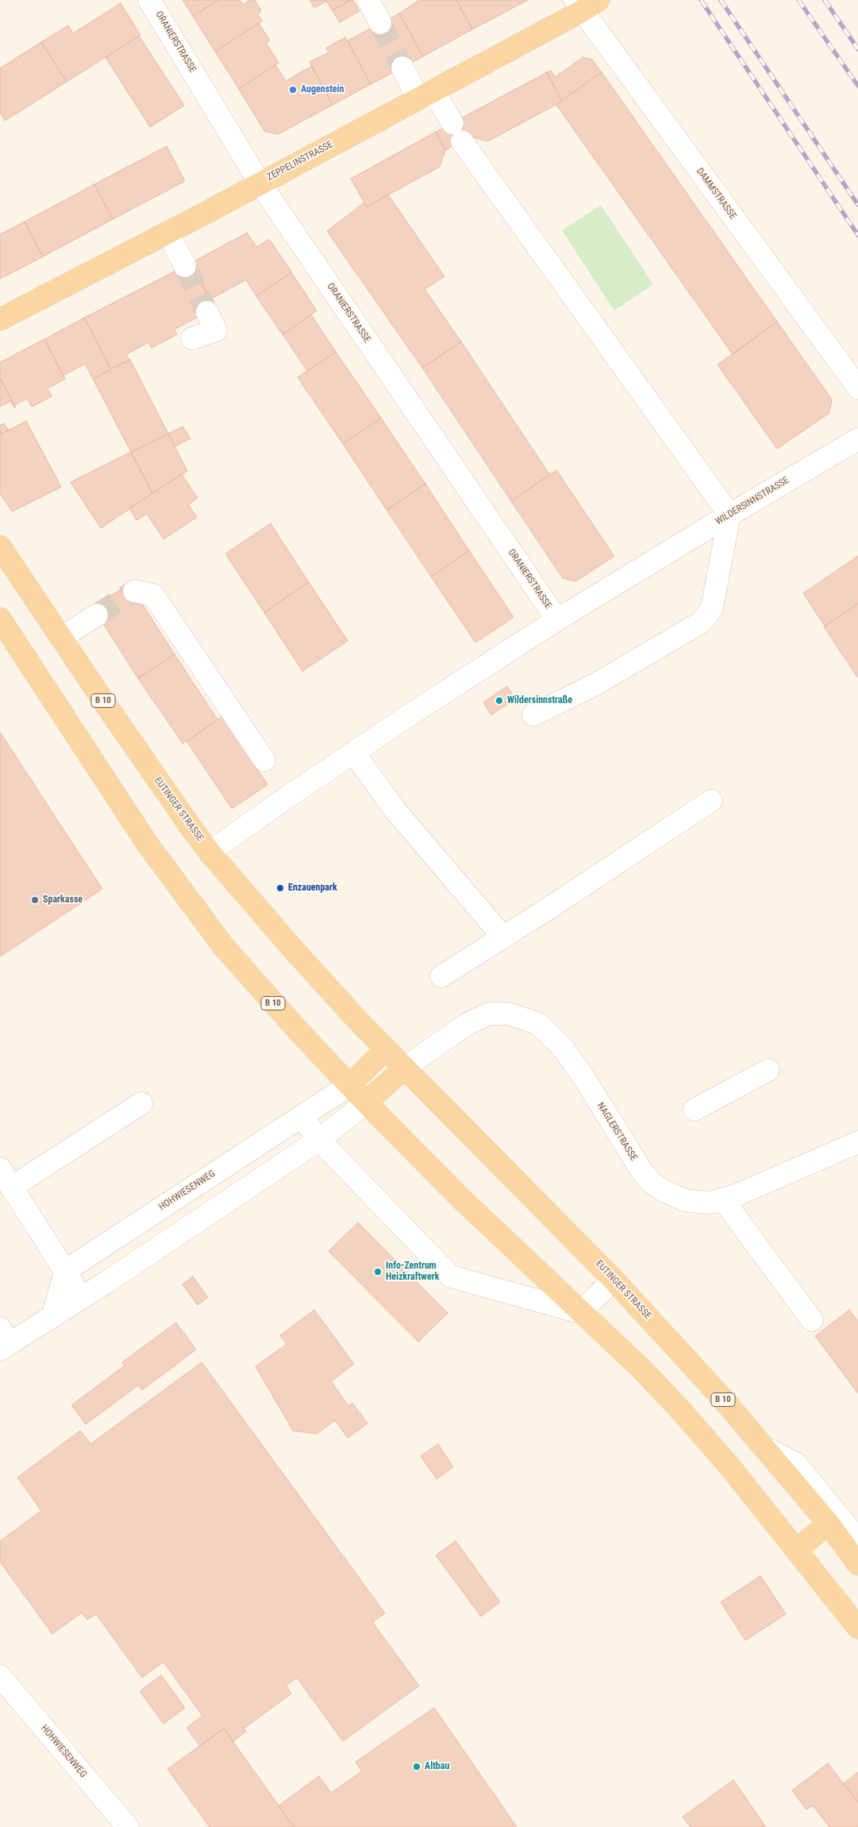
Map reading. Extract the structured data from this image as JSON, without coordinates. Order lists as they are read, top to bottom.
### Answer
{
  "streets": {
    "main road": ["ZEPPELINSTRASSE", "B 10", "EUTINGER STRASSE"],
    "street": [
      "ORANIERSTRASSE",
      "DAMMSTRASSE",
      "WILDERSINNSTRASSE",
      "NAGLERSTRASSE",
      "HOHWIESENWEG"
    ]
  },
  "crossings": [
    ["ORANIERSTRASSE", "ZEPPELINSTRASSE"],
    ["ORANIERSTRASSE", "WILDERSINNSTRASSE"],
    ["ZEPPELINSTRASSE", "DAMMSTRASSE"],
    ["WILDERSINNSTRASSE", "EUTINGER STRASSE"],
    ["B 10", "HOHWIESENWEG"],
    ["EUTINGER STRASSE", "NAGLERSTRASSE"]
  ],
  "places": [
    "Augenstein",
    "Wildersinnstraße",
    "Enzauenpark",
    "Sparkasse",
    "Info-Zentrum Heizkraftwerk",
    "Altbau"
  ]
}
